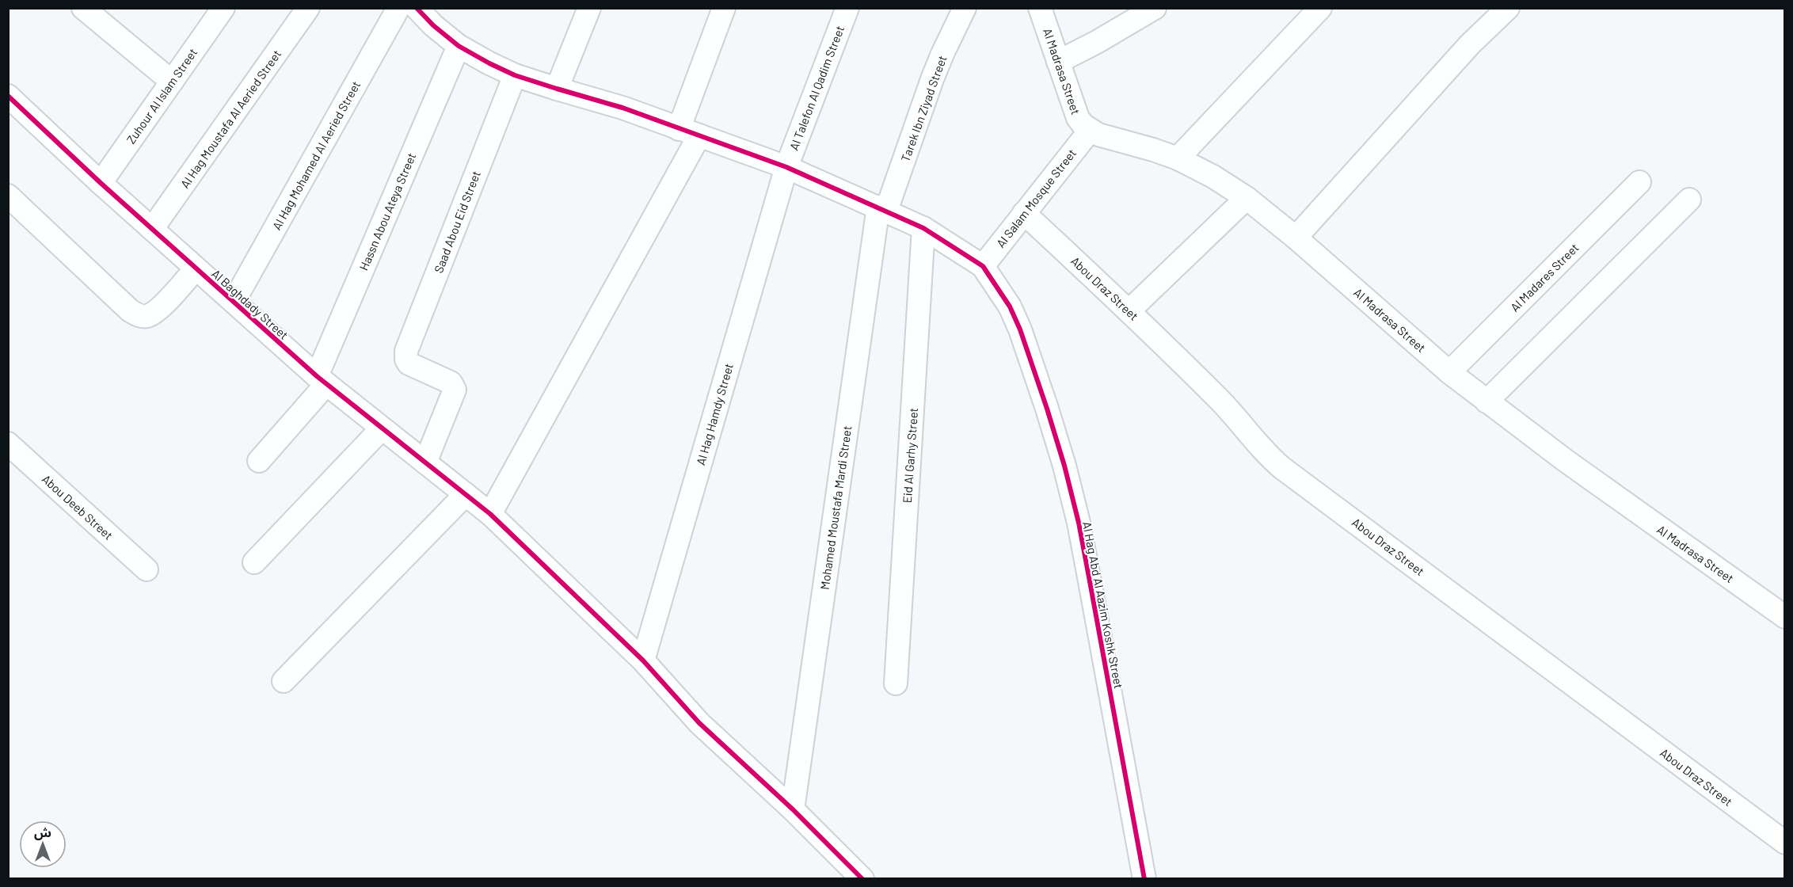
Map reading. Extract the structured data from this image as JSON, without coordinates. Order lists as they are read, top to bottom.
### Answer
{
  "streets": {
    "street": [
      "Al Madrasa Street",
      "Al Talefon Al Qadim Street",
      "Zuhour Al Islam Street",
      "Tarek Ibn Ziyad Street",
      "Al Hag Moustafa Al Aeried Street",
      "Al Hag Mohamed Al Aeried Street",
      "Al Salam Mosque Street",
      "Hassn Abou Ateya Street",
      "Saad Abou Eid Street",
      "Al Madares Street",
      "Abou Draz Street",
      "Al Baghdady Street",
      "Al Hag Hamdy Street",
      "Eid Al Garhy Street",
      "Abou Deeb Street",
      "Mohamed Moustafa Mardi Street",
      "Al Hag Abd Al Aazim Koshk Street"
    ]
  },
  "crossings": [
    ["Al Madrasa Street", "Al Salam Mosque Street"],
    ["Al Madrasa Street", "Al Madares Street"],
    ["Al Talefon Al Qadim Street", "Al Hag Hamdy Street"],
    ["Zuhour Al Islam Street", "Al Baghdady Street"],
    ["Tarek Ibn Ziyad Street", "Mohamed Moustafa Mardi Street"],
    ["Al Hag Moustafa Al Aeried Street", "Al Baghdady Street"],
    ["Al Hag Mohamed Al Aeried Street", "Al Baghdady Street"],
    ["Al Salam Mosque Street", "Abou Draz Street"],
    ["Al Salam Mosque Street", "Al Hag Abd Al Aazim Koshk Street"],
    ["Hassn Abou Ateya Street", "Al Baghdady Street"],
    ["Saad Abou Eid Street", "Al Baghdady Street"],
    ["Al Baghdady Street", "Al Hag Hamdy Street"],
    ["Al Baghdady Street", "Mohamed Moustafa Mardi Street"]
  ],
  "north": "top"
}
